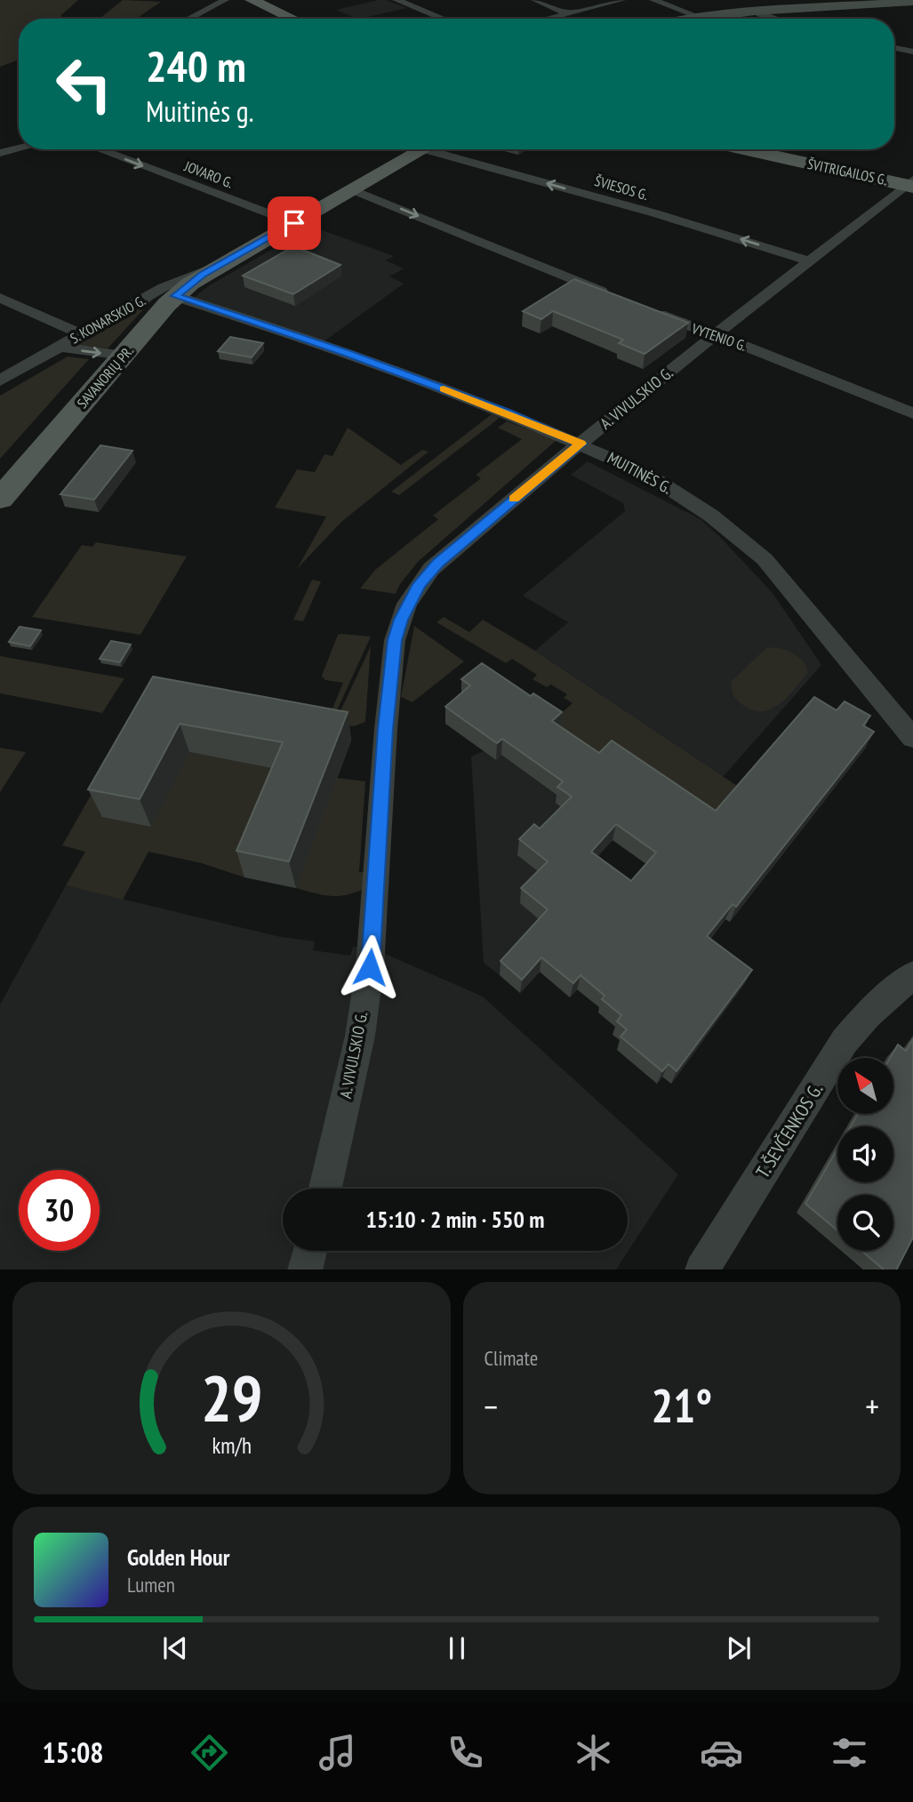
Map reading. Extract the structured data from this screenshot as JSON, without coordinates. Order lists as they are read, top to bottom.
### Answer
{
  "streets": {
    "main road": ["ŠVITRIGAILOS G.", "SAVANORIŲ PR."],
    "street": [
      "JOVARO G.",
      "ŠVIESOS G.",
      "S. KONARSKIO G.",
      "VYTENIO G.",
      "A. VIVULSKIO G.",
      "MUITINĖS G.",
      "T. ŠEVČENKOS G."
    ]
  },
  "crossings": [
    ["ŠVITRIGAILOS G.", "A. VIVULSKIO G."],
    ["JOVARO G.", "SAVANORIŲ PR."],
    ["ŠVIESOS G.", "A. VIVULSKIO G."],
    ["S. KONARSKIO G.", "SAVANORIŲ PR."],
    ["VYTENIO G.", "A. VIVULSKIO G."],
    ["SAVANORIŲ PR.", "MUITINĖS G."],
    ["A. VIVULSKIO G.", "MUITINĖS G."]
  ],
  "north": "top left",
  "page": {
    "turn": ["240 m", "Muitinės g."],
    "limit": "30",
    "trip": "15:10 · 2 min · 550 m",
    "tile": "Climate",
    "heat": ["−", "21°", "+"],
    "song": ["Golden Hour", "Lumen"],
    "tabs": "15:08",
    "gauge": ["29", "km/h"]
  }
}
